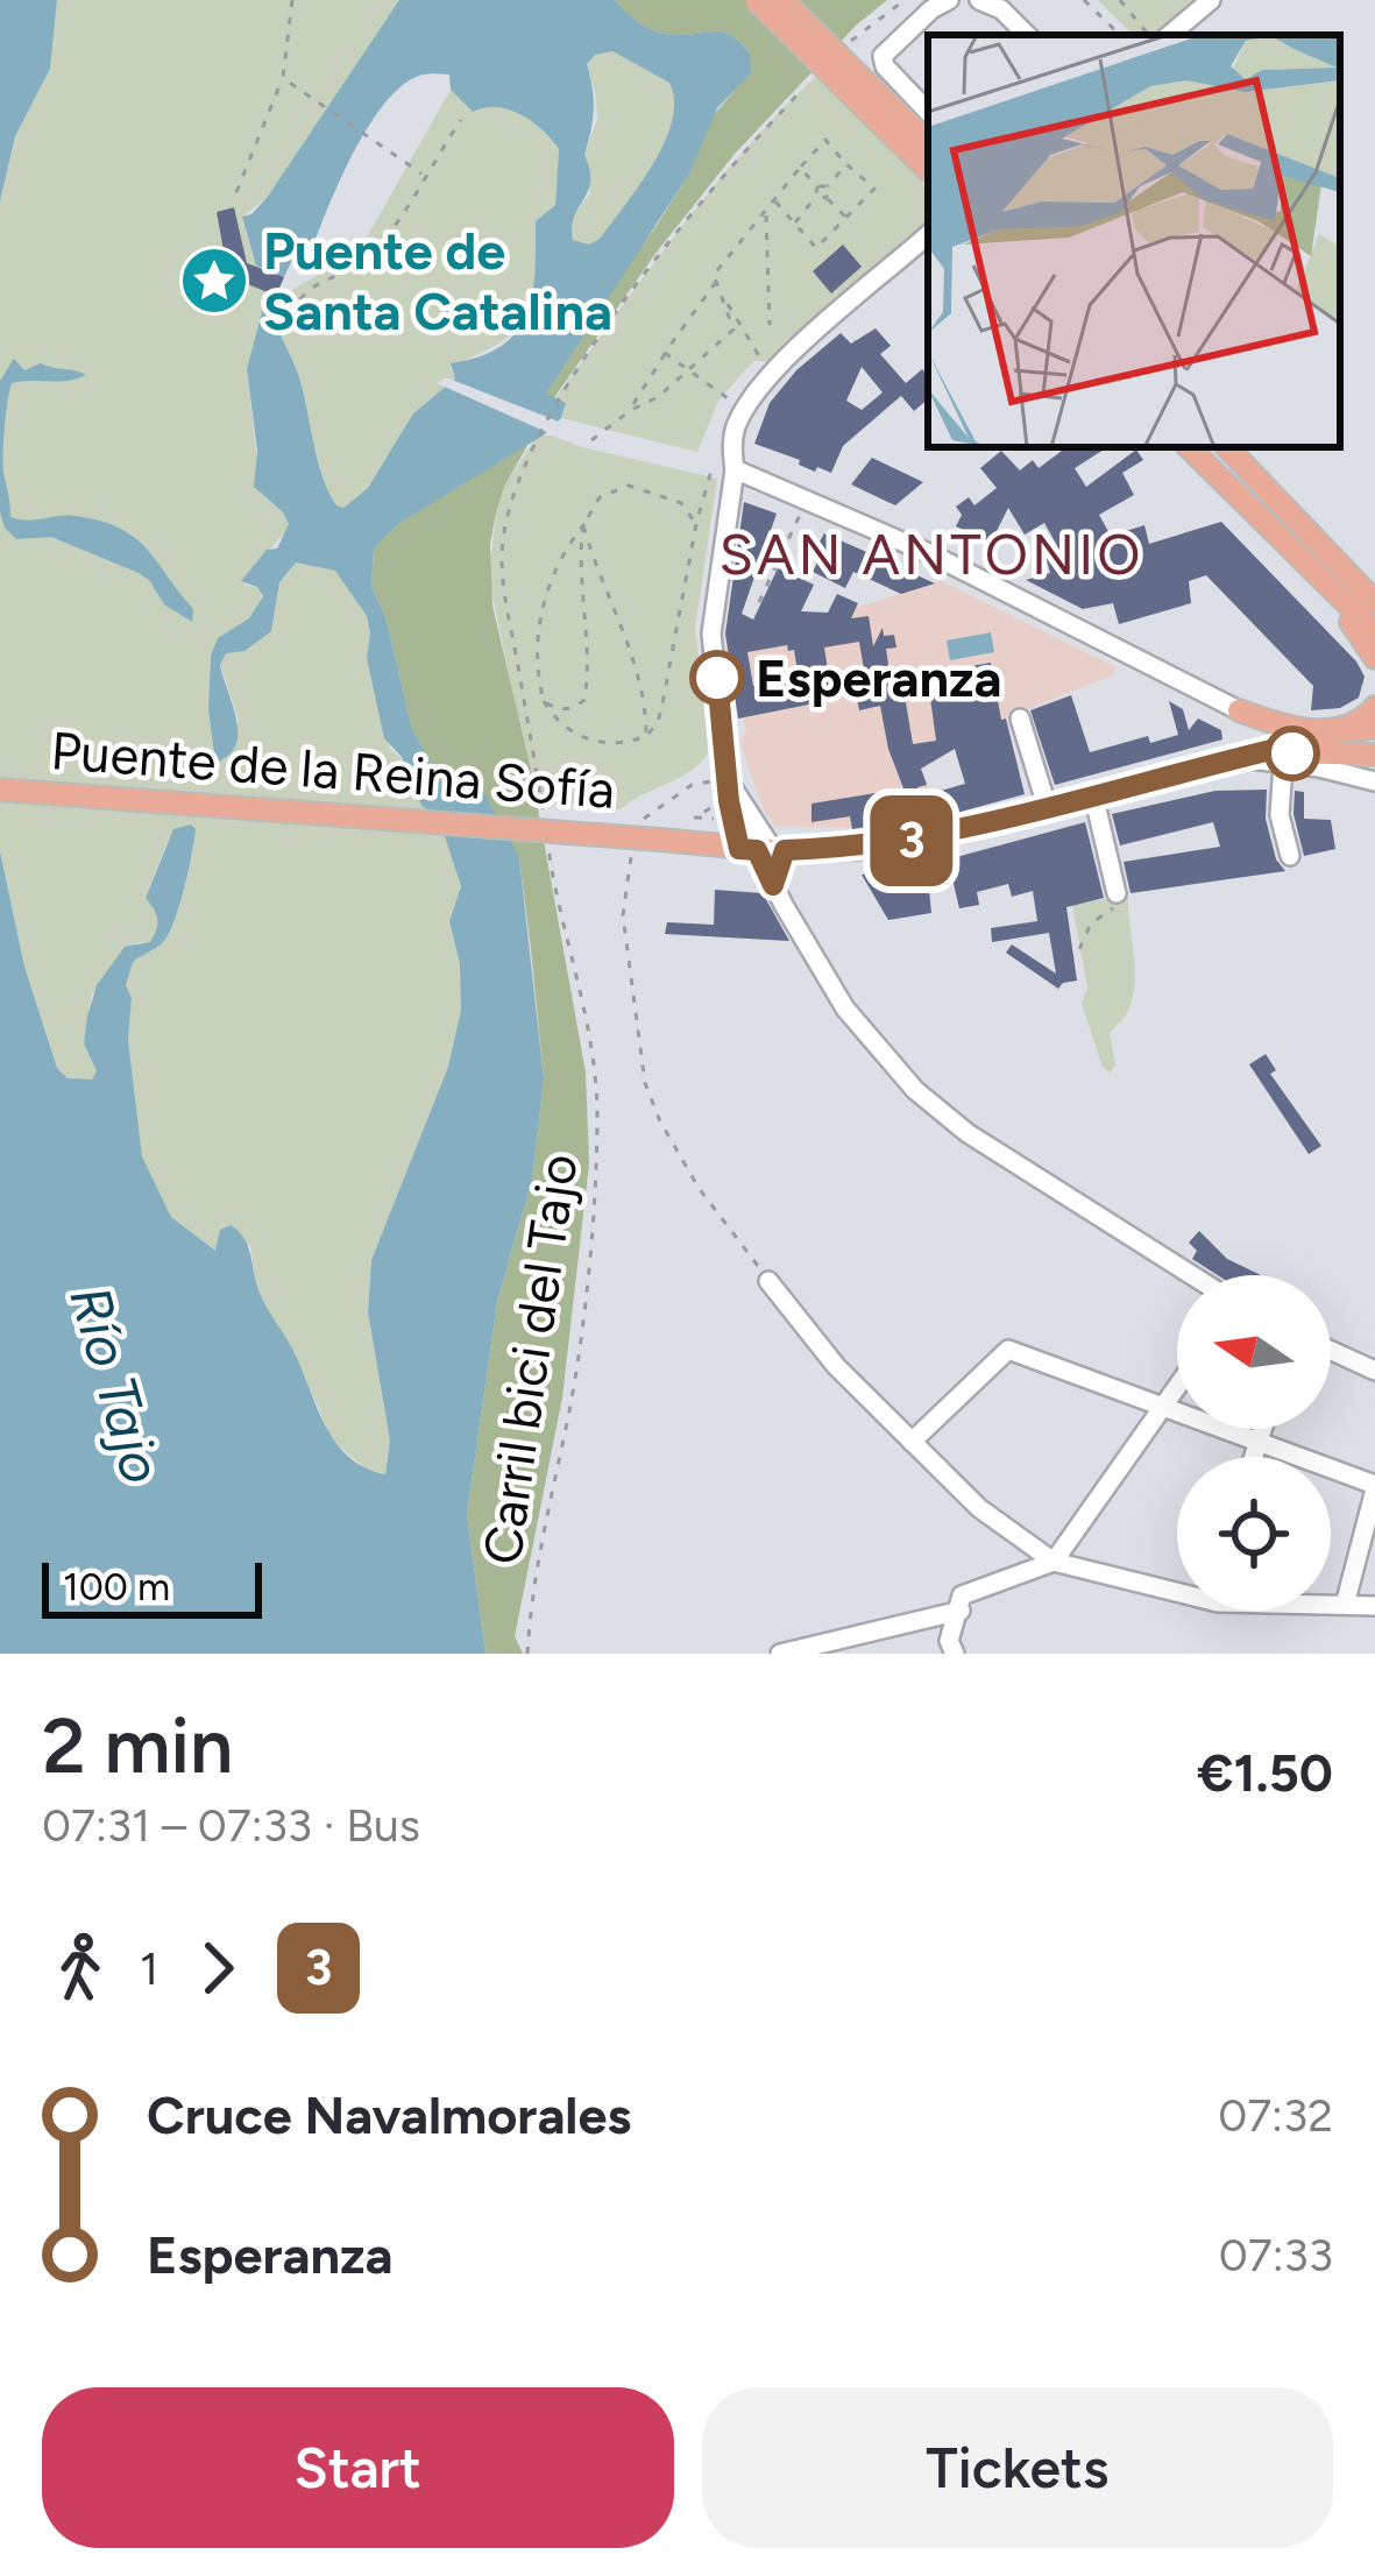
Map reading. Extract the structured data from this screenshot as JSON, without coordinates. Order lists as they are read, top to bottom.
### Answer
{
  "streets": {
    "main road": ["Puente de la Reina Sofía"],
    "path": ["Carril bici del Tajo"]
  },
  "districts": ["SAN ANTONIO"],
  "water": ["Río Tajo"],
  "places": {
    "place": ["Puente de Santa Catalina"],
    "other": ["Esperanza"]
  },
  "lines": ["bus line 3"],
  "scale_bar": "100 m",
  "north": "left",
  "page": {
    "on_map": "3",
    "scale": "100 m",
    "heading": ["2 min", "07:31 – 07:33 · Bus", "€1.50"],
    "legs": ["1", "3"],
    "list": [
      {
        "name": "Cruce Navalmorales",
        "value": "07:32"
      },
      {
        "name": "Esperanza",
        "value": "07:33"
      }
    ],
    "buttons": ["Start", "Tickets"]
  }
}
